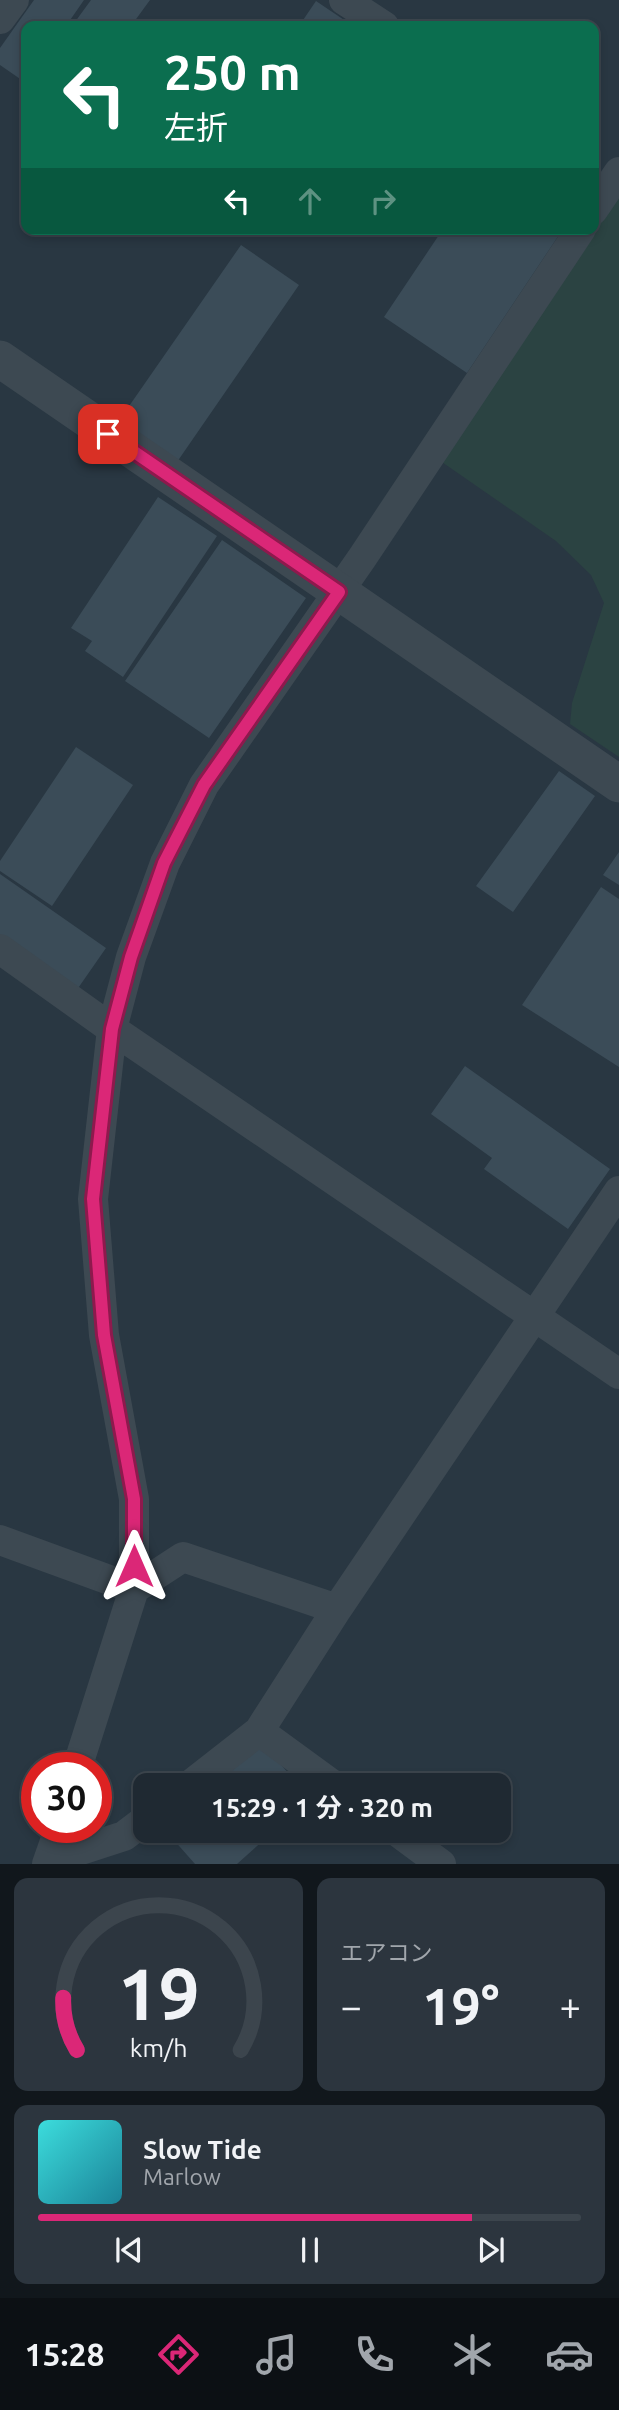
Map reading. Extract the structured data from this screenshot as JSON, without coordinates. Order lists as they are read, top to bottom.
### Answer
{
  "page": {
    "turn": ["250 m", "左折"],
    "limit": "30",
    "trip": "15:29 · 1 分 · 320 m",
    "tile": "エアコン",
    "heat": ["−", "19°", "+"],
    "song": ["Slow Tide", "Marlow"],
    "tabs": "15:28",
    "gauge": ["19", "km/h"]
  }
}
